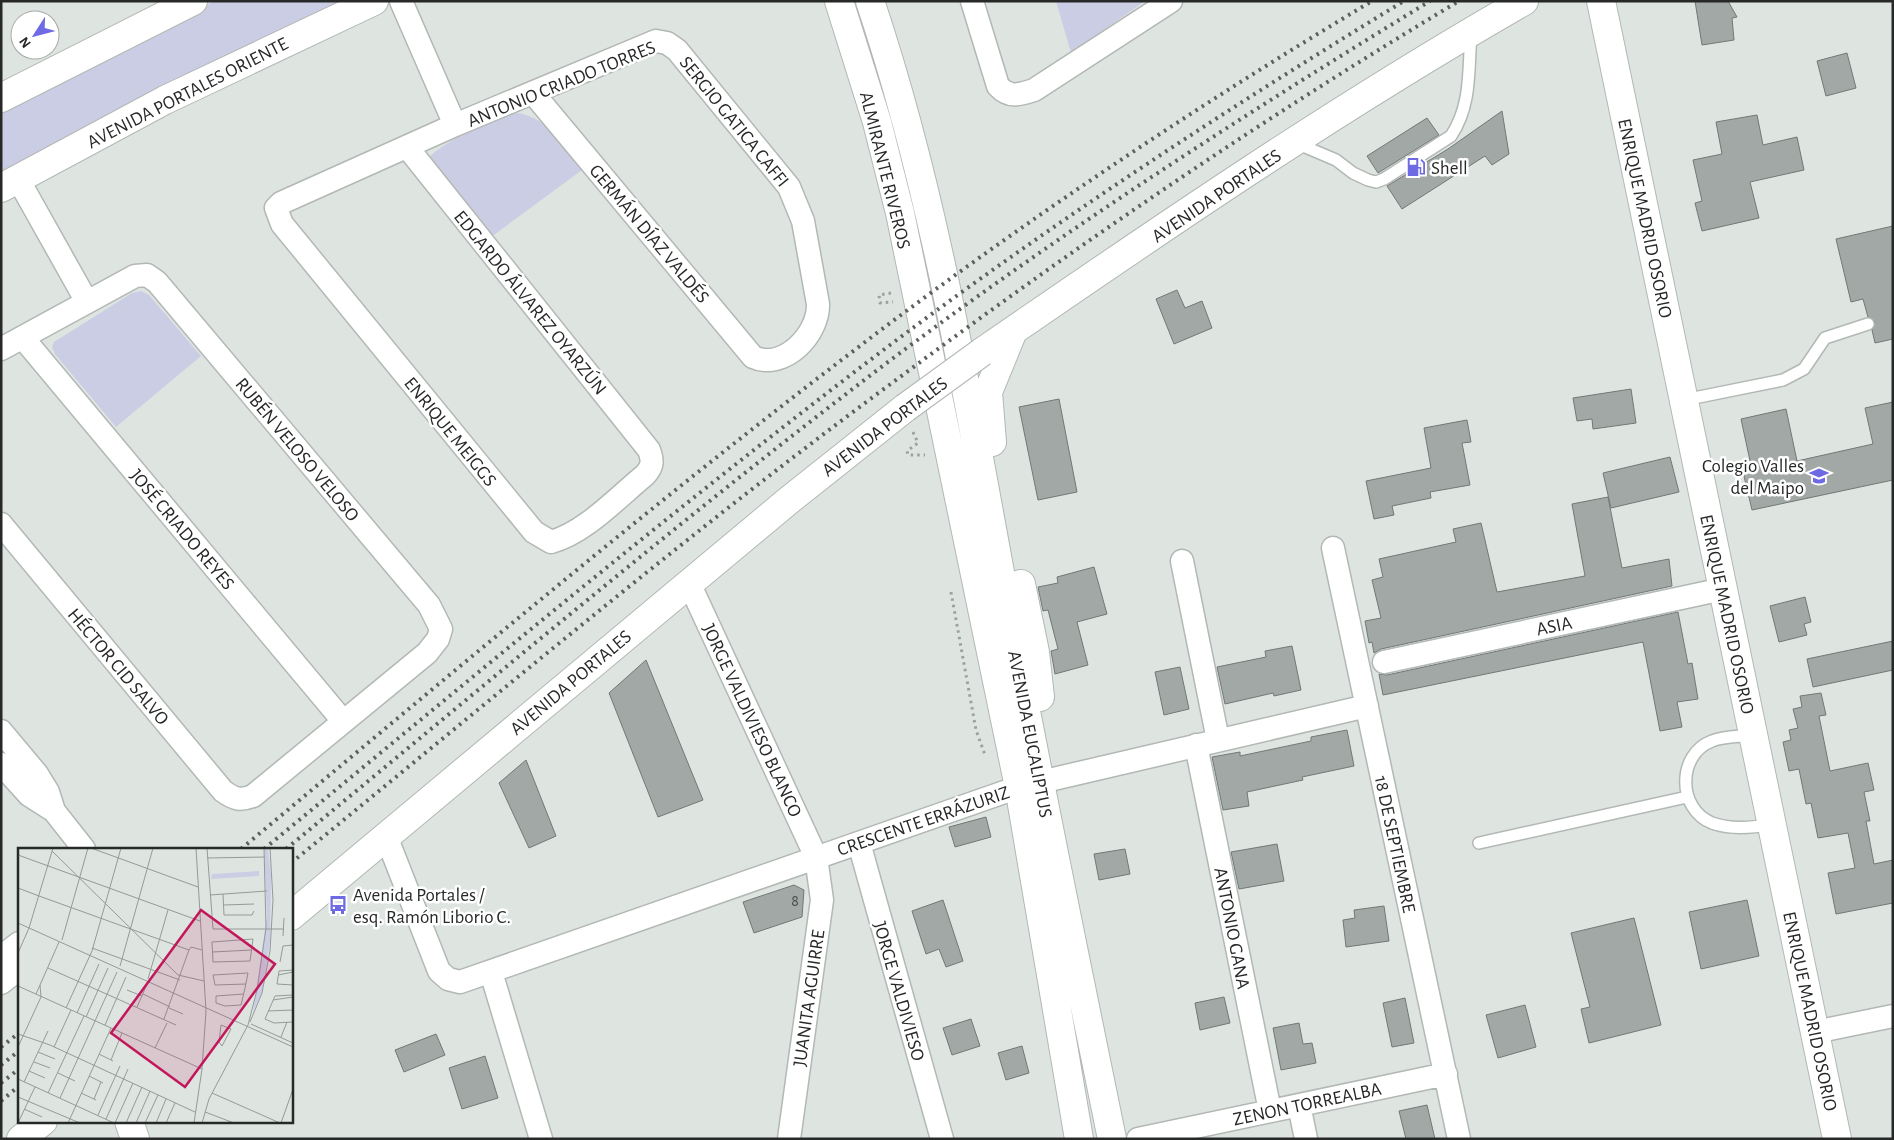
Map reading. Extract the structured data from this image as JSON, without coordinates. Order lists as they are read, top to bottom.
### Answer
{
  "streets": {
    "main road": [
      "AVENIDA PORTALES ORIENTE",
      "ALMIRANTE RIVEROS",
      "AVENIDA PORTALES",
      "ENRIQUE MADRID OSORIO",
      "AVENIDA EUCALIPTUS"
    ],
    "street": [
      "ANTONIO CRIADO TORRES",
      "SERGIO GATICA CAFFI",
      "GERMÁN DÍAZ VALDÉS",
      "EDGARDO ÁLVAREZ OYARZÚN",
      "ENRIQUE MEIGGS",
      "RUBÉN VELOSO VELOSO",
      "JOSÉ CRIADO REYES",
      "ASIA",
      "HÉCTOR CID SALVO",
      "JORGE VALDIVIESO BLANCO",
      "CRESCENTE ERRÁZURIZ",
      "18 DE SEPTIEMBRE",
      "ANTONIO GANA",
      "JORGE VALDIVIESO",
      "JUANITA AGUIRRE",
      "ZENON TORREALBA"
    ]
  },
  "crossings": [
    ["ANTONIO CRIADO TORRES", "SERGIO GATICA CAFFI"],
    ["ANTONIO CRIADO TORRES", "GERMÁN DÍAZ VALDÉS"],
    ["ANTONIO CRIADO TORRES", "EDGARDO ÁLVAREZ OYARZÚN"],
    ["ANTONIO CRIADO TORRES", "ENRIQUE MEIGGS"],
    ["SERGIO GATICA CAFFI", "GERMÁN DÍAZ VALDÉS"],
    ["ALMIRANTE RIVEROS", "AVENIDA EUCALIPTUS"],
    ["AVENIDA PORTALES", "JORGE VALDIVIESO BLANCO"],
    ["AVENIDA PORTALES", "CRESCENTE ERRÁZURIZ"],
    ["ENRIQUE MADRID OSORIO", "ASIA"],
    ["EDGARDO ÁLVAREZ OYARZÚN", "ENRIQUE MEIGGS"],
    ["RUBÉN VELOSO VELOSO", "JOSÉ CRIADO REYES"],
    ["RUBÉN VELOSO VELOSO", "HÉCTOR CID SALVO"],
    ["JOSÉ CRIADO REYES", "HÉCTOR CID SALVO"],
    ["JORGE VALDIVIESO BLANCO", "CRESCENTE ERRÁZURIZ"],
    ["JORGE VALDIVIESO BLANCO", "JUANITA AGUIRRE"],
    ["AVENIDA EUCALIPTUS", "CRESCENTE ERRÁZURIZ"],
    ["CRESCENTE ERRÁZURIZ", "18 DE SEPTIEMBRE"],
    ["CRESCENTE ERRÁZURIZ", "ANTONIO GANA"],
    ["CRESCENTE ERRÁZURIZ", "JORGE VALDIVIESO"],
    ["CRESCENTE ERRÁZURIZ", "JUANITA AGUIRRE"],
    ["18 DE SEPTIEMBRE", "ZENON TORREALBA"],
    ["ANTONIO GANA", "ZENON TORREALBA"]
  ],
  "places": {
    "fuel station": ["Shell"],
    "school or university": ["Colegio Valles del Maipo"],
    "bus stop": ["Avenida Portales / esq. Ramón Liborio C."]
  },
  "house_numbers": ["8"],
  "north": "bottom left"
}
